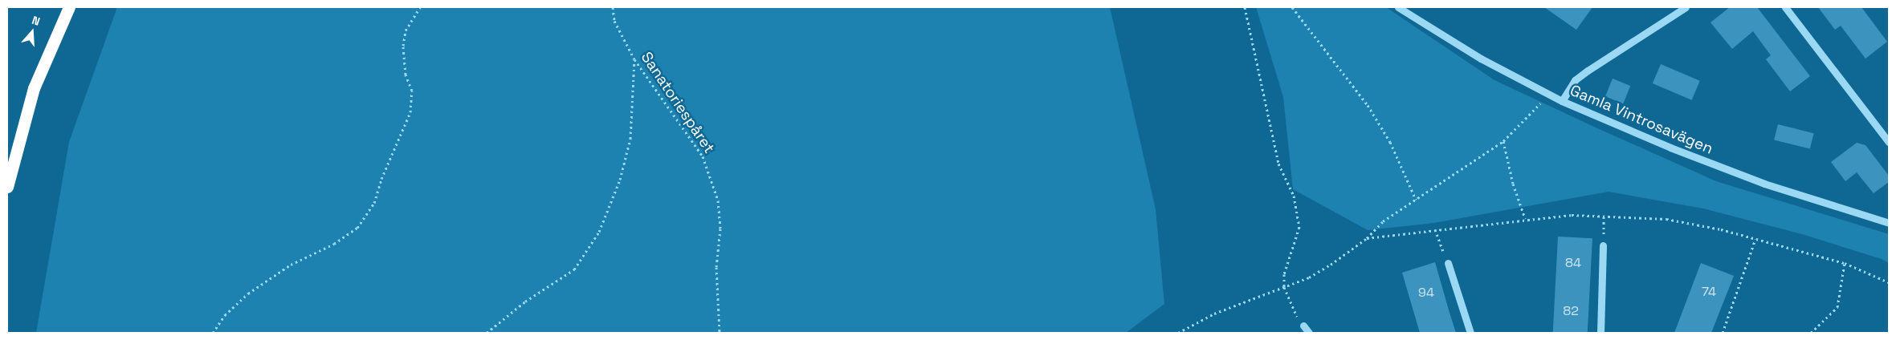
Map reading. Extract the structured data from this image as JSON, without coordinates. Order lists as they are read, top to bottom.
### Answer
{
  "streets": {
    "street": ["Gamla Vintrosavägen"],
    "path": ["Sanatoriespåret"]
  },
  "house_numbers": [
    "84",
    "74",
    "94",
    "82"
  ],
  "north": "top"
}
